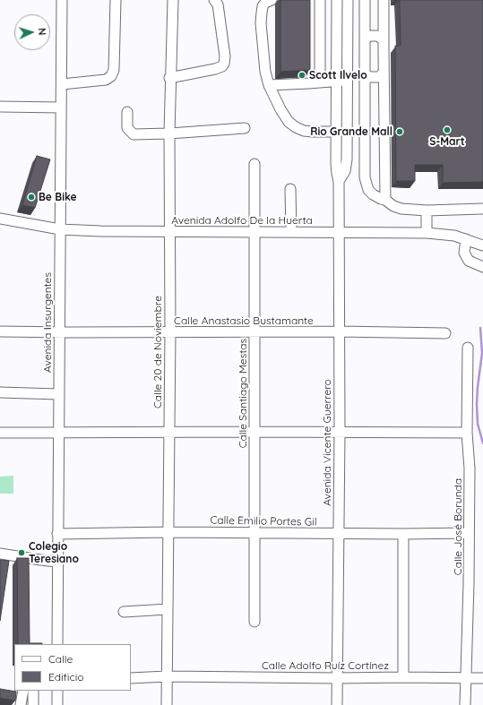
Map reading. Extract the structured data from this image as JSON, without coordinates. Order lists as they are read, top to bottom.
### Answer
{
  "streets": {
    "street": [
      "Avenida Adolfo De la Huerta",
      "Calle Anastasio Bustamante",
      "Avenida Insurgentes",
      "Calle 20 de Noviembre",
      "Calle Santiago Mestas",
      "Avenida Vicente Guerrero",
      "Calle Emilio Portes Gil",
      "Calle José Borunda",
      "Calle Adolfo Ruíz Cortínez"
    ]
  },
  "crossings": [
    ["Avenida Adolfo De la Huerta", "Avenida Insurgentes"],
    ["Avenida Adolfo De la Huerta", "Calle 20 de Noviembre"],
    ["Avenida Adolfo De la Huerta", "Calle Santiago Mestas"],
    ["Avenida Adolfo De la Huerta", "Avenida Vicente Guerrero"],
    ["Calle Anastasio Bustamante", "Avenida Insurgentes"],
    ["Calle Anastasio Bustamante", "Calle 20 de Noviembre"],
    ["Calle Anastasio Bustamante", "Calle Santiago Mestas"],
    ["Calle Anastasio Bustamante", "Avenida Vicente Guerrero"],
    ["Avenida Insurgentes", "Calle Emilio Portes Gil"],
    ["Calle 20 de Noviembre", "Calle Emilio Portes Gil"],
    ["Calle 20 de Noviembre", "Calle Adolfo Ruíz Cortínez"],
    ["Calle Santiago Mestas", "Calle Emilio Portes Gil"],
    ["Avenida Vicente Guerrero", "Calle Emilio Portes Gil"],
    ["Avenida Vicente Guerrero", "Calle Adolfo Ruíz Cortínez"],
    ["Calle Emilio Portes Gil", "Calle José Borunda"],
    ["Calle José Borunda", "Calle Adolfo Ruíz Cortínez"]
  ],
  "places": [
    "Scott Ilvelo",
    "S-Mart",
    "Rio Grande Mall",
    "Be Bike",
    "Colegio Teresiano"
  ],
  "legend": ["Calle", "Edificio"],
  "north": "right"
}
